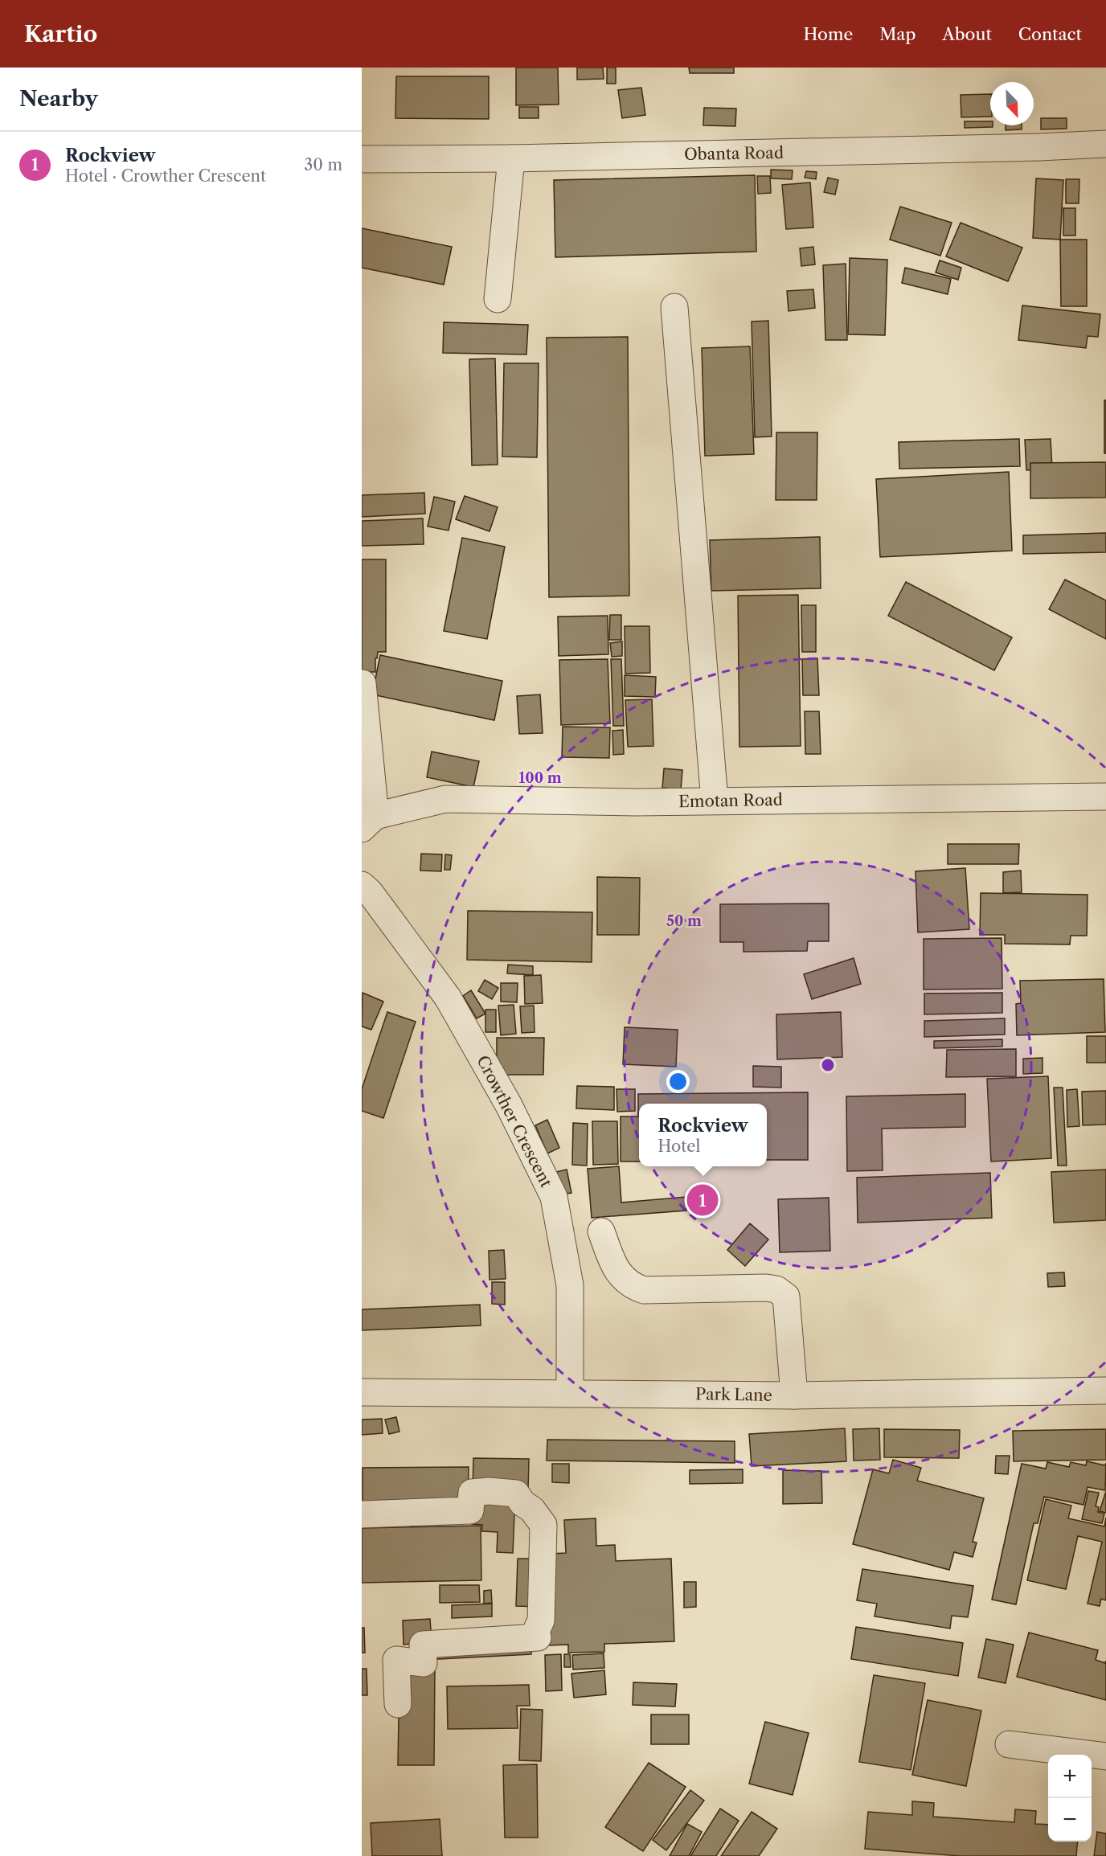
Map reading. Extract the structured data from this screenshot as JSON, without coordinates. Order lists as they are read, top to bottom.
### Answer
{
  "streets": {
    "street": [
      "Obanta Road",
      "Emotan Road",
      "Crowther Crescent",
      "Park Lane"
    ]
  },
  "crossings": [
    ["Crowther Crescent", "Park Lane"]
  ],
  "north": "bottom right",
  "page": {
    "header": "Kartio",
    "nav": [
      "Home",
      "Map",
      "About",
      "Contact"
    ],
    "heading": "Nearby",
    "list": [
      {
        "mark": "1",
        "name": "Rockview",
        "note": "Hotel · Crowther Crescent",
        "value": "30 m"
      }
    ],
    "popup": ["Rockview", "Hotel"],
    "pins": "1",
    "map_buttons": ["+", "−"]
  },
  "rings": ["100 m", "50 m"]
}
